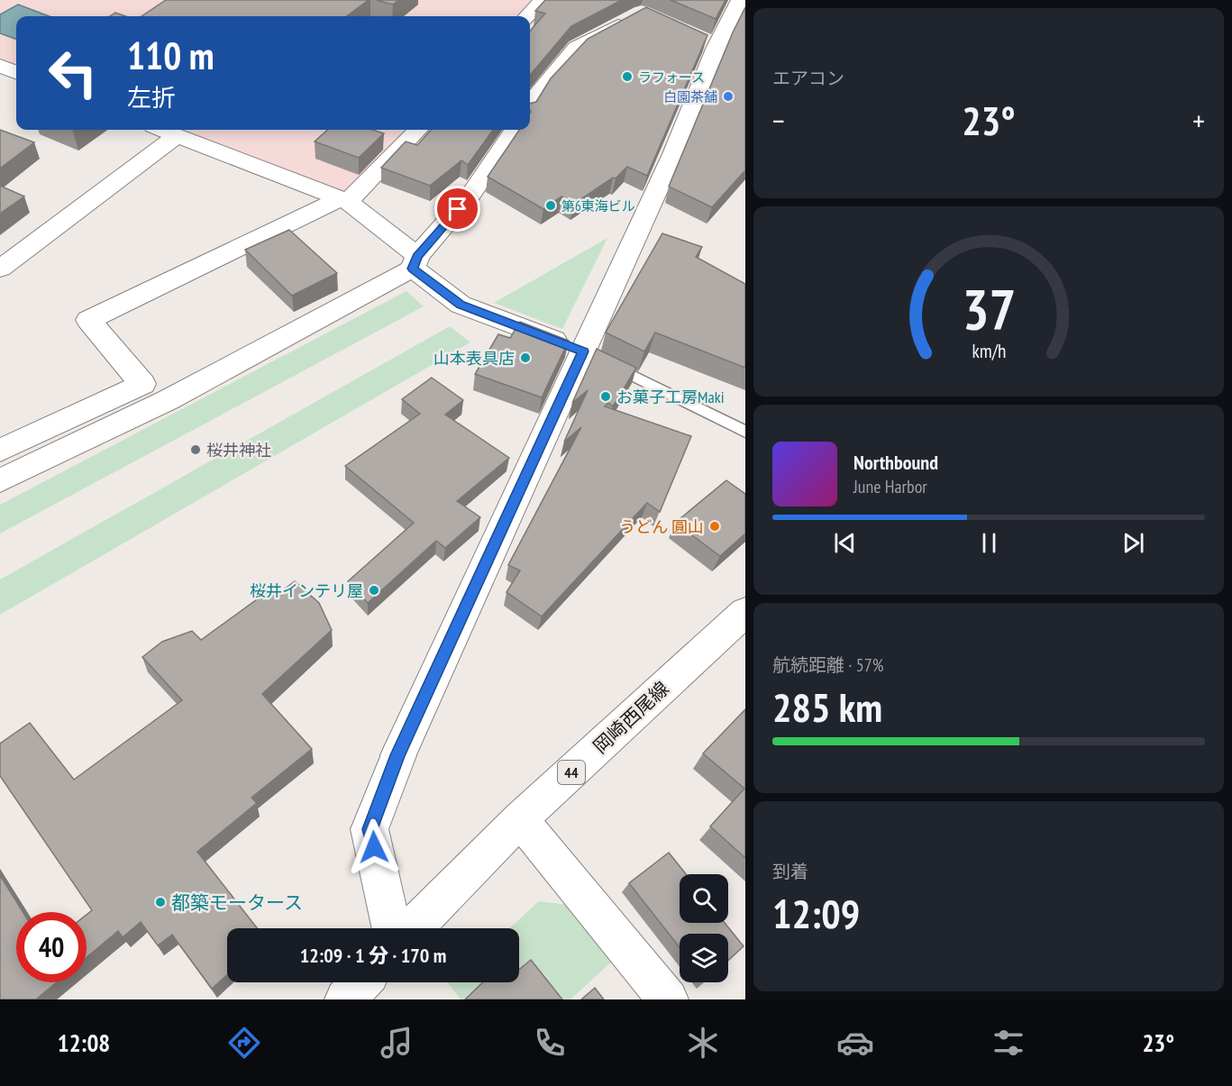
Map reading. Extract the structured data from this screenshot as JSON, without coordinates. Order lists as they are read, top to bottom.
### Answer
{
  "streets": {
    "street": ["岡崎西尾線", "44"]
  },
  "places": [
    "ラフォース",
    "白園茶舗",
    "第6東海ビル",
    "山本表具店",
    "お菓子工房Maki",
    "桜井神社",
    "うどん 圓山",
    "桜井インテリ屋",
    "都築モータース"
  ],
  "page": {
    "tile": [
      "エアコン",
      ["航続距離 · 57%", "285 km"],
      ["到着", "12:09"]
    ],
    "turn": ["110 m", "左折"],
    "heat": ["−", "23°", "+"],
    "song": ["Northbound", "June Harbor"],
    "limit": "40",
    "trip": "12:09 · 1 分 · 170 m",
    "tabs": ["12:08", "23°"],
    "gauge": ["37", "km/h"]
  }
}
